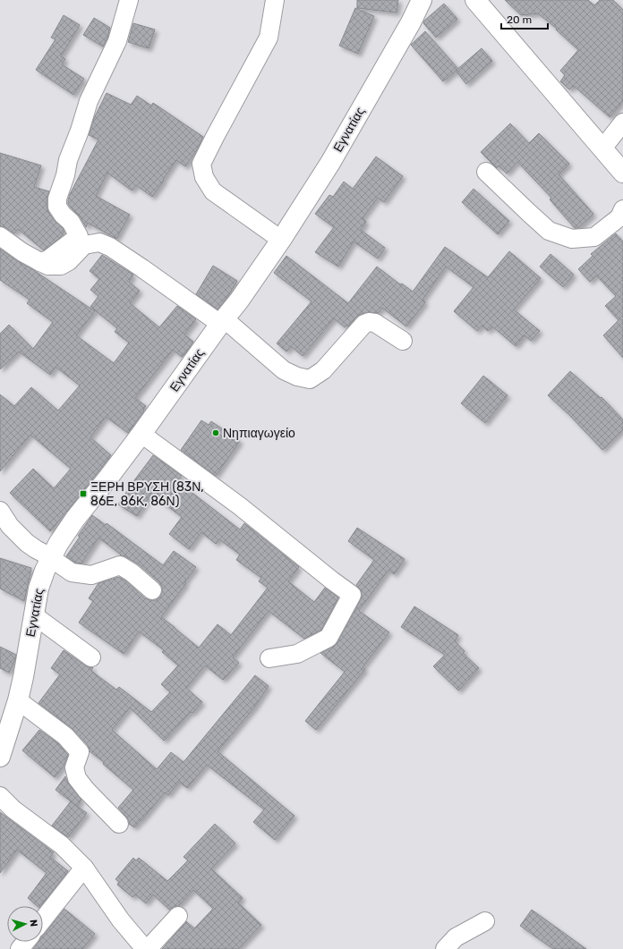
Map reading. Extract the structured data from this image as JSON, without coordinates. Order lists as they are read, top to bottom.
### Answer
{
  "streets": {
    "street": ["Εγνατίας"]
  },
  "places": {
    "other": ["Νηπιαγωγείο"],
    "transit": ["ΞΕΡΗ ΒΡΥΣΗ (83Ν, 86Ε, 86Κ, 86Ν)"]
  },
  "scale_bar": "20 m",
  "north": "right"
}
